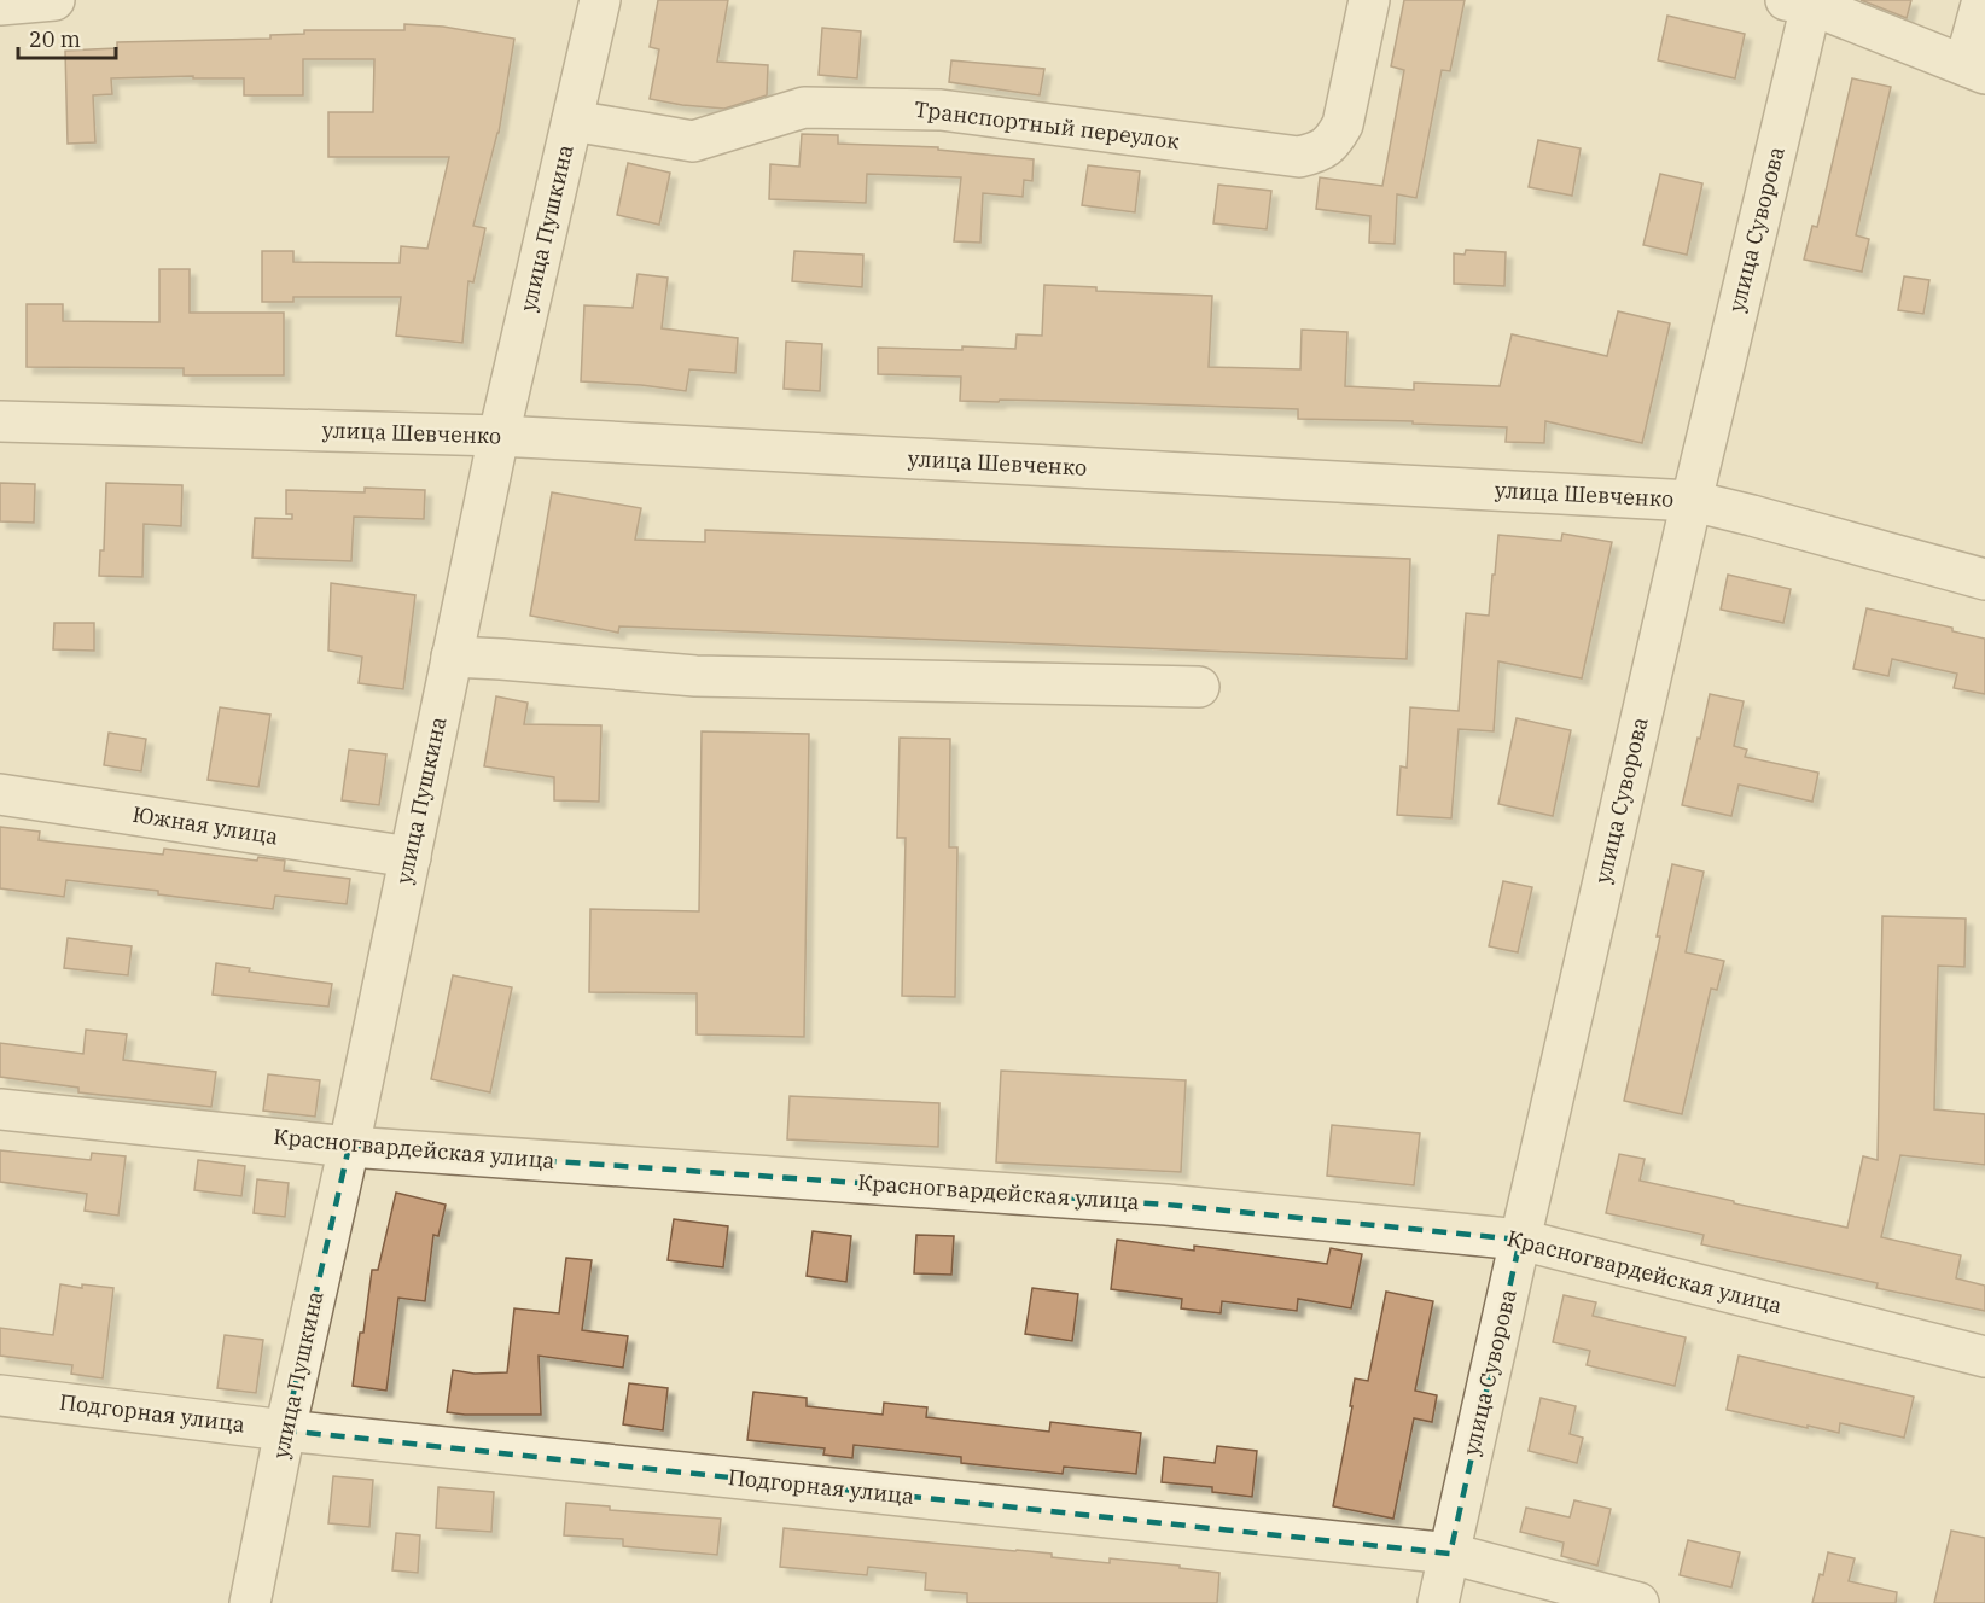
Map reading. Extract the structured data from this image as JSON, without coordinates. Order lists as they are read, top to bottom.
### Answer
{
  "streets": {
    "street": [
      "Транспортный переулок",
      "улица Пушкина",
      "улица Суворова",
      "улица Шевченко",
      "Южная улица",
      "Красногвардейская улица",
      "Подгорная улица"
    ]
  },
  "crossings": [
    ["Транспортный переулок", "улица Пушкина"],
    ["улица Пушкина", "улица Шевченко"],
    ["улица Пушкина", "Южная улица"],
    ["улица Пушкина", "Красногвардейская улица"],
    ["улица Пушкина", "Подгорная улица"],
    ["улица Суворова", "улица Шевченко"],
    ["улица Суворова", "Красногвардейская улица"],
    ["улица Суворова", "Подгорная улица"]
  ],
  "scale_bar": "20 m"
}
